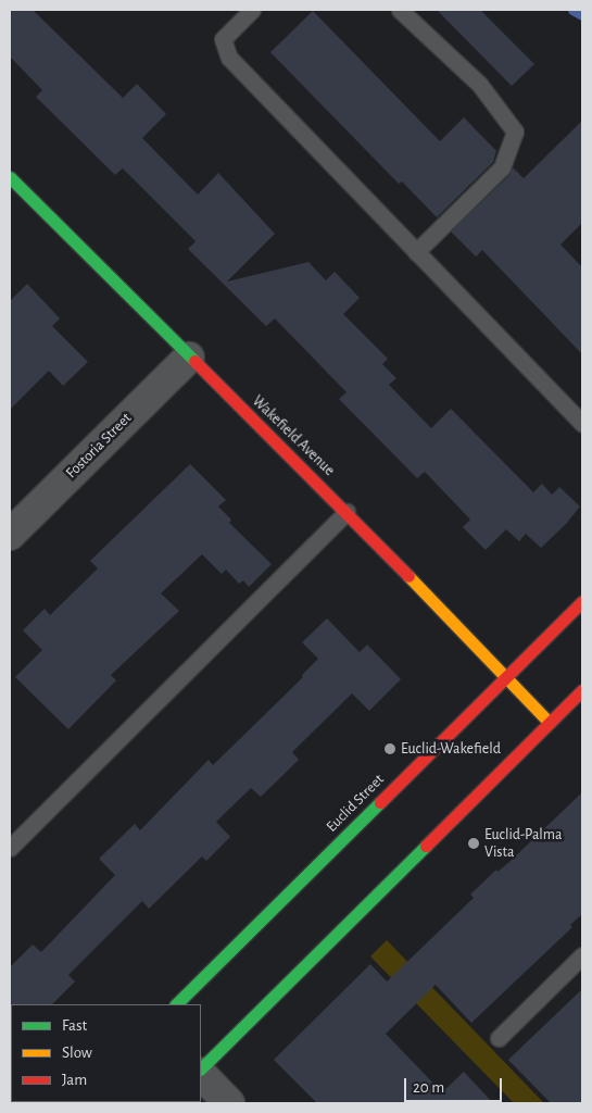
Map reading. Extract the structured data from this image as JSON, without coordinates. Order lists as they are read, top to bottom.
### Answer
{
  "streets": {
    "main road": ["Wakefield Avenue", "Euclid Street"],
    "street": ["Fostoria Street"]
  },
  "crossings": [
    ["Wakefield Avenue", "Fostoria Street"],
    ["Wakefield Avenue", "Euclid Street"]
  ],
  "places": ["Euclid-Wakefield", "Euclid-Palma Vista"],
  "legend": ["Fast", "Slow", "Jam"],
  "scale_bar": "20 m"
}
